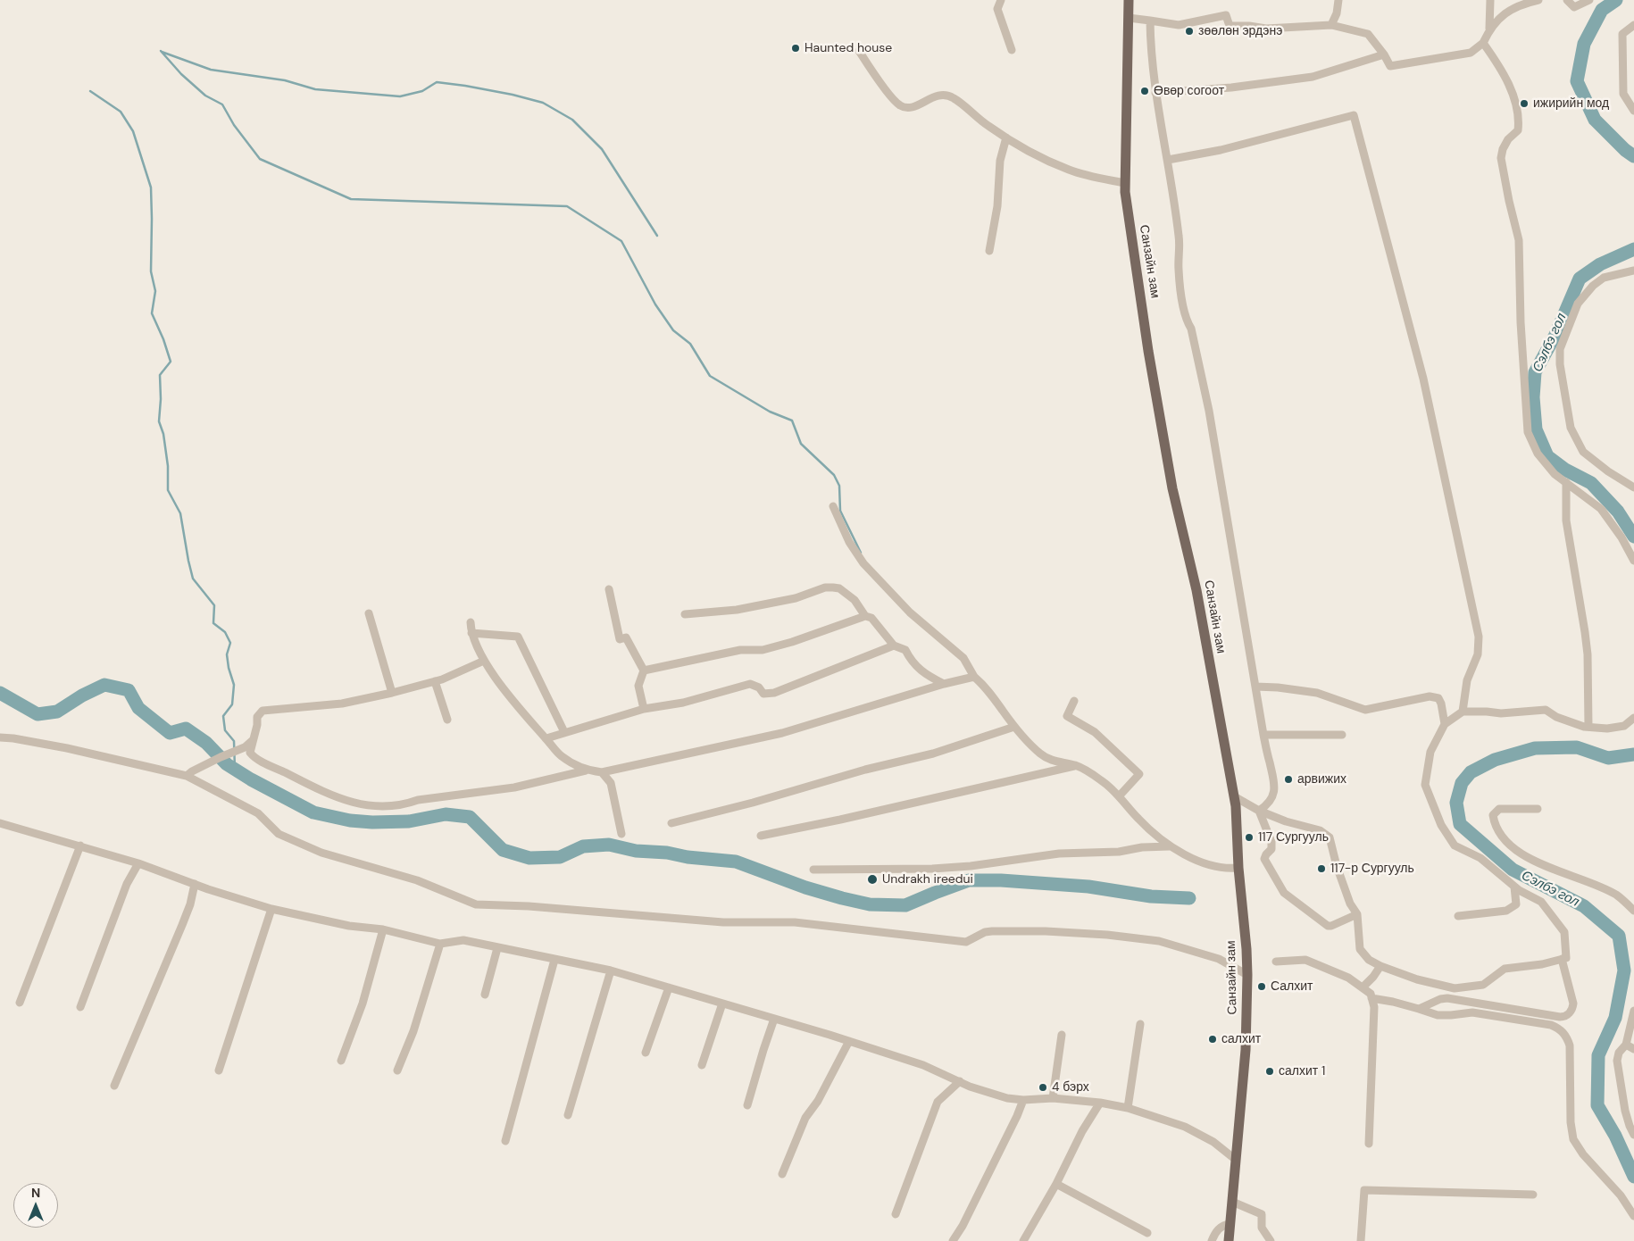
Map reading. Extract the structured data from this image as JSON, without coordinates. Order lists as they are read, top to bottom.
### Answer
{
  "streets": {
    "main road": ["Санзайн зам"]
  },
  "water": ["Сэлбэ гол"],
  "places": [
    "зөөлөн эрдэнэ",
    "Haunted house",
    "Өвөр согоот",
    "ижирийн мод",
    "арвижих",
    "117 Сургууль",
    "117-р Сургууль",
    "Undrakh ireedui",
    "Салхит",
    "салхит",
    "салхит 1",
    "4 бэрх"
  ],
  "north": "top"
}
